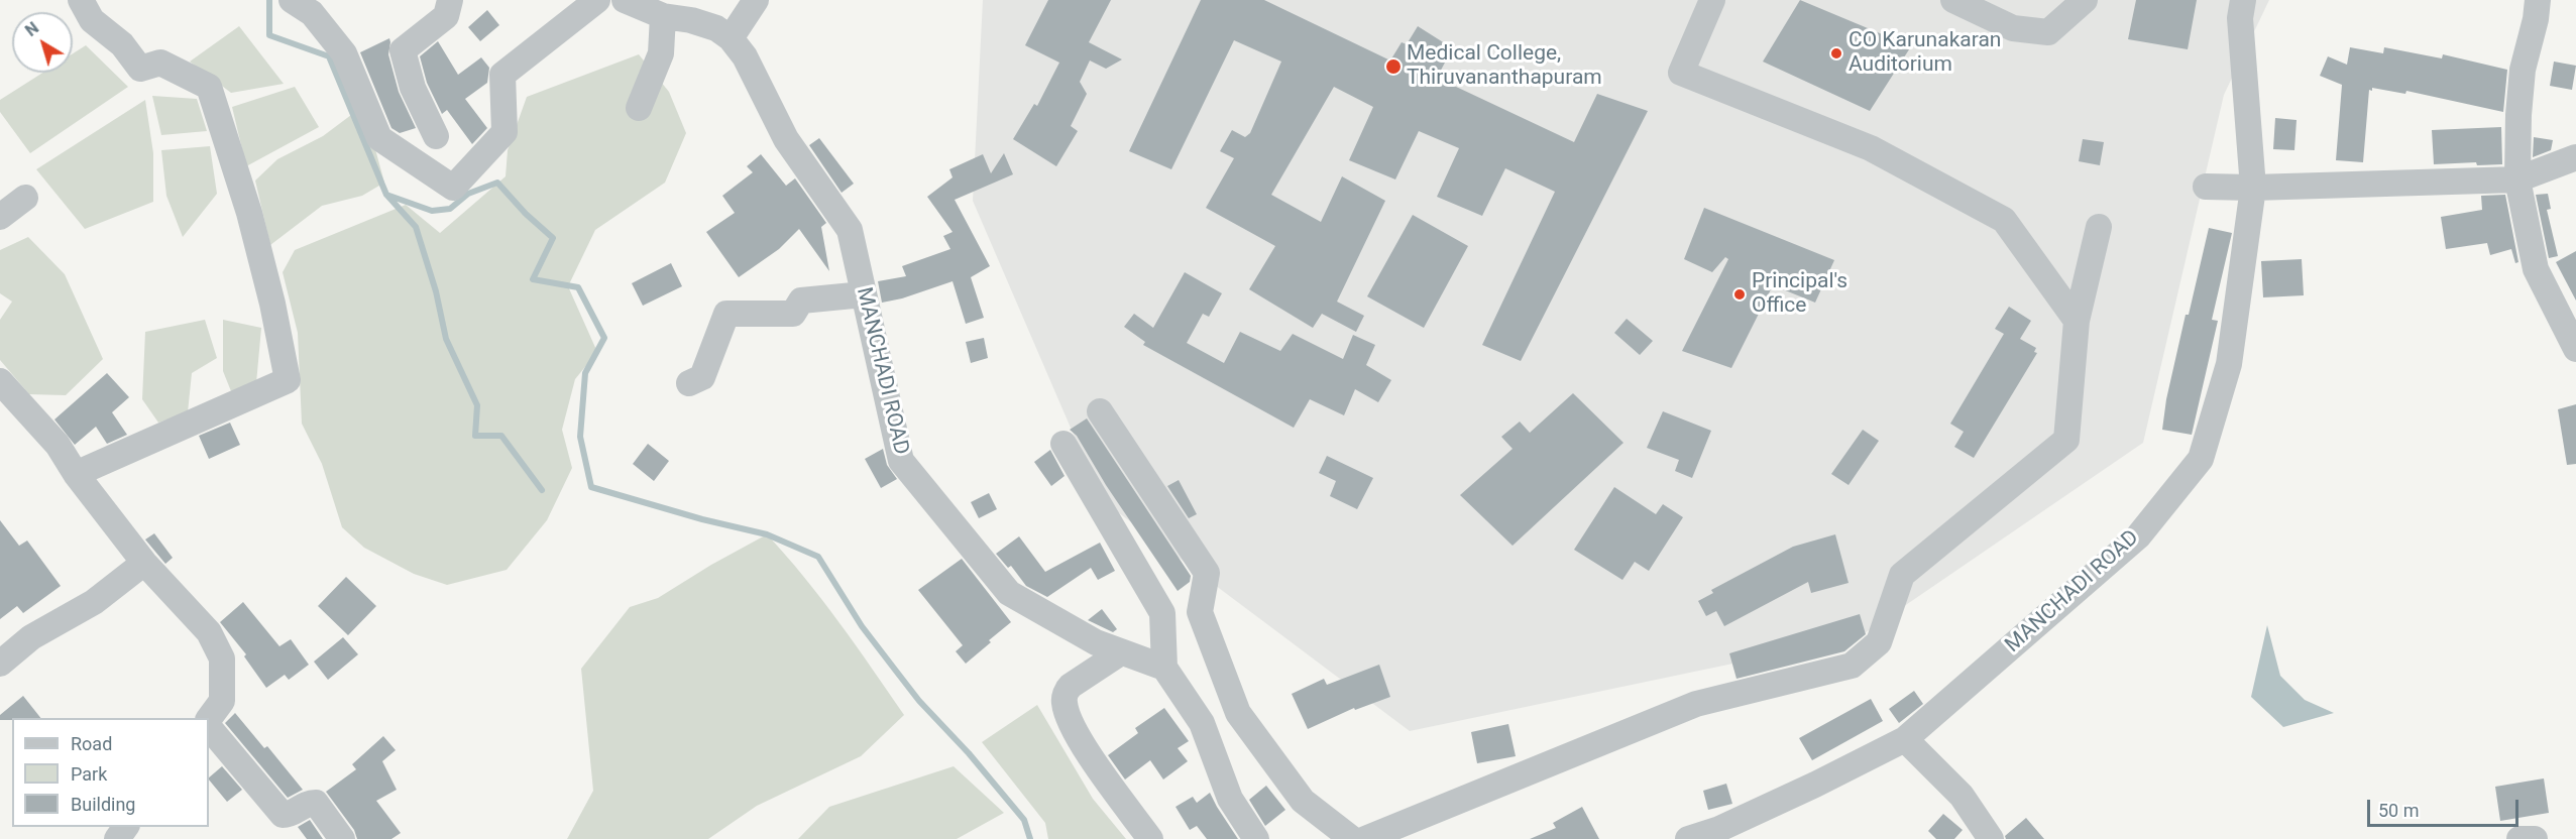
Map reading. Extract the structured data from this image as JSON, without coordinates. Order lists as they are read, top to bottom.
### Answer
{
  "streets": {
    "street": ["MANCHADI ROAD"]
  },
  "places": ["CO Karunakaran Auditorium", "Medical College, Thiruvananthapuram", "Principal's Office"],
  "legend": ["Road", "Park", "Building"],
  "scale_bar": "50 m",
  "north": "top left"
}
